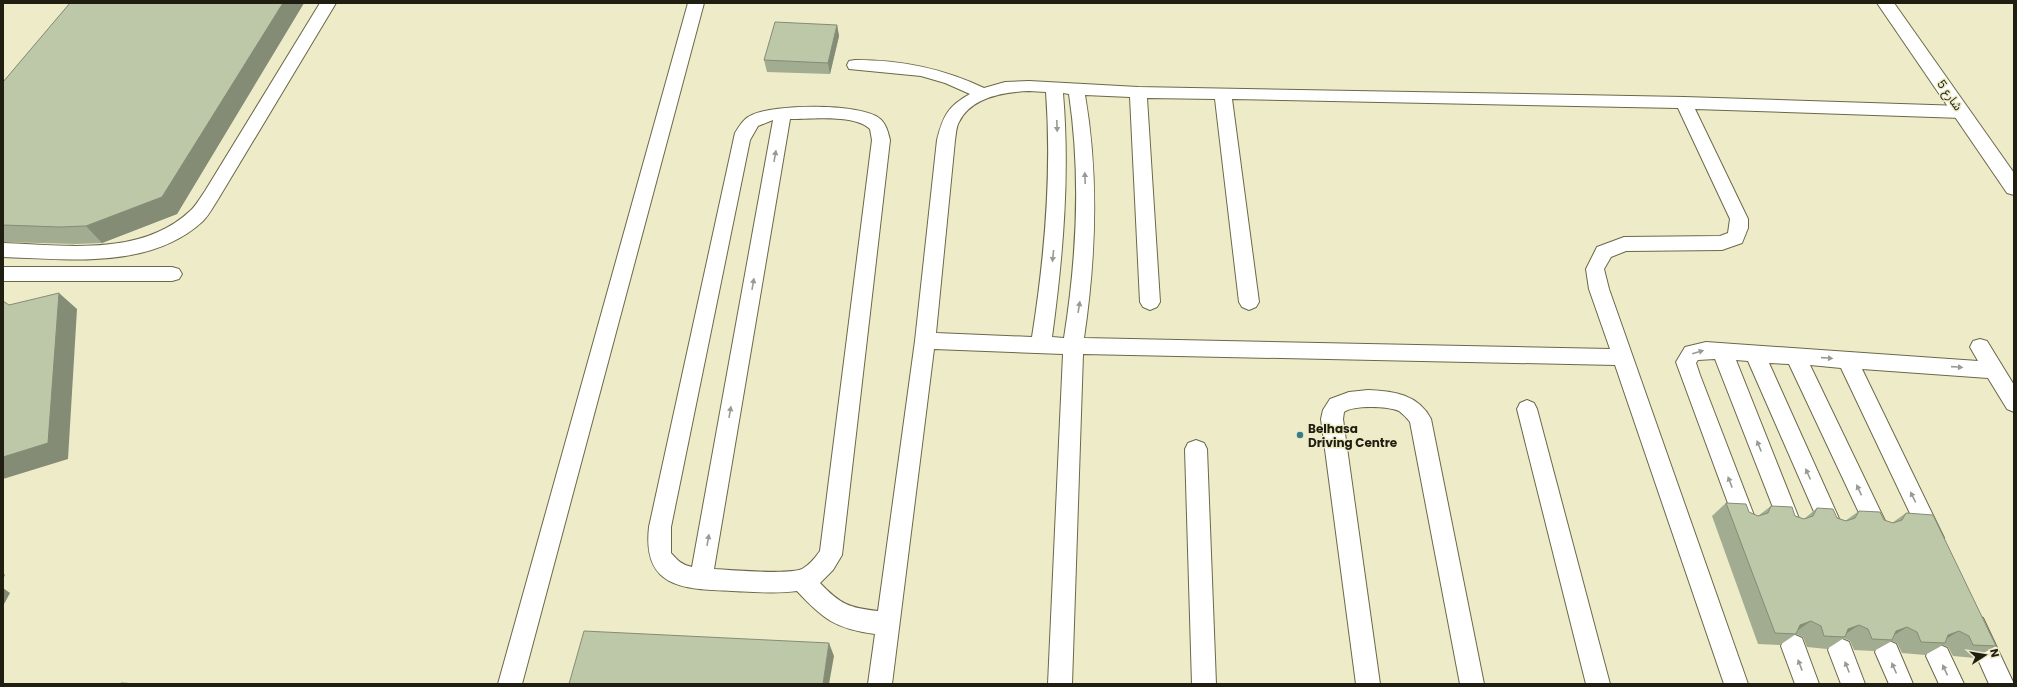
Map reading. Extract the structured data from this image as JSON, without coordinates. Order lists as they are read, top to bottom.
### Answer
{
  "streets": {
    "street": ["شارع 5"]
  },
  "places": ["Belhasa Driving Centre"],
  "north": "right"
}
